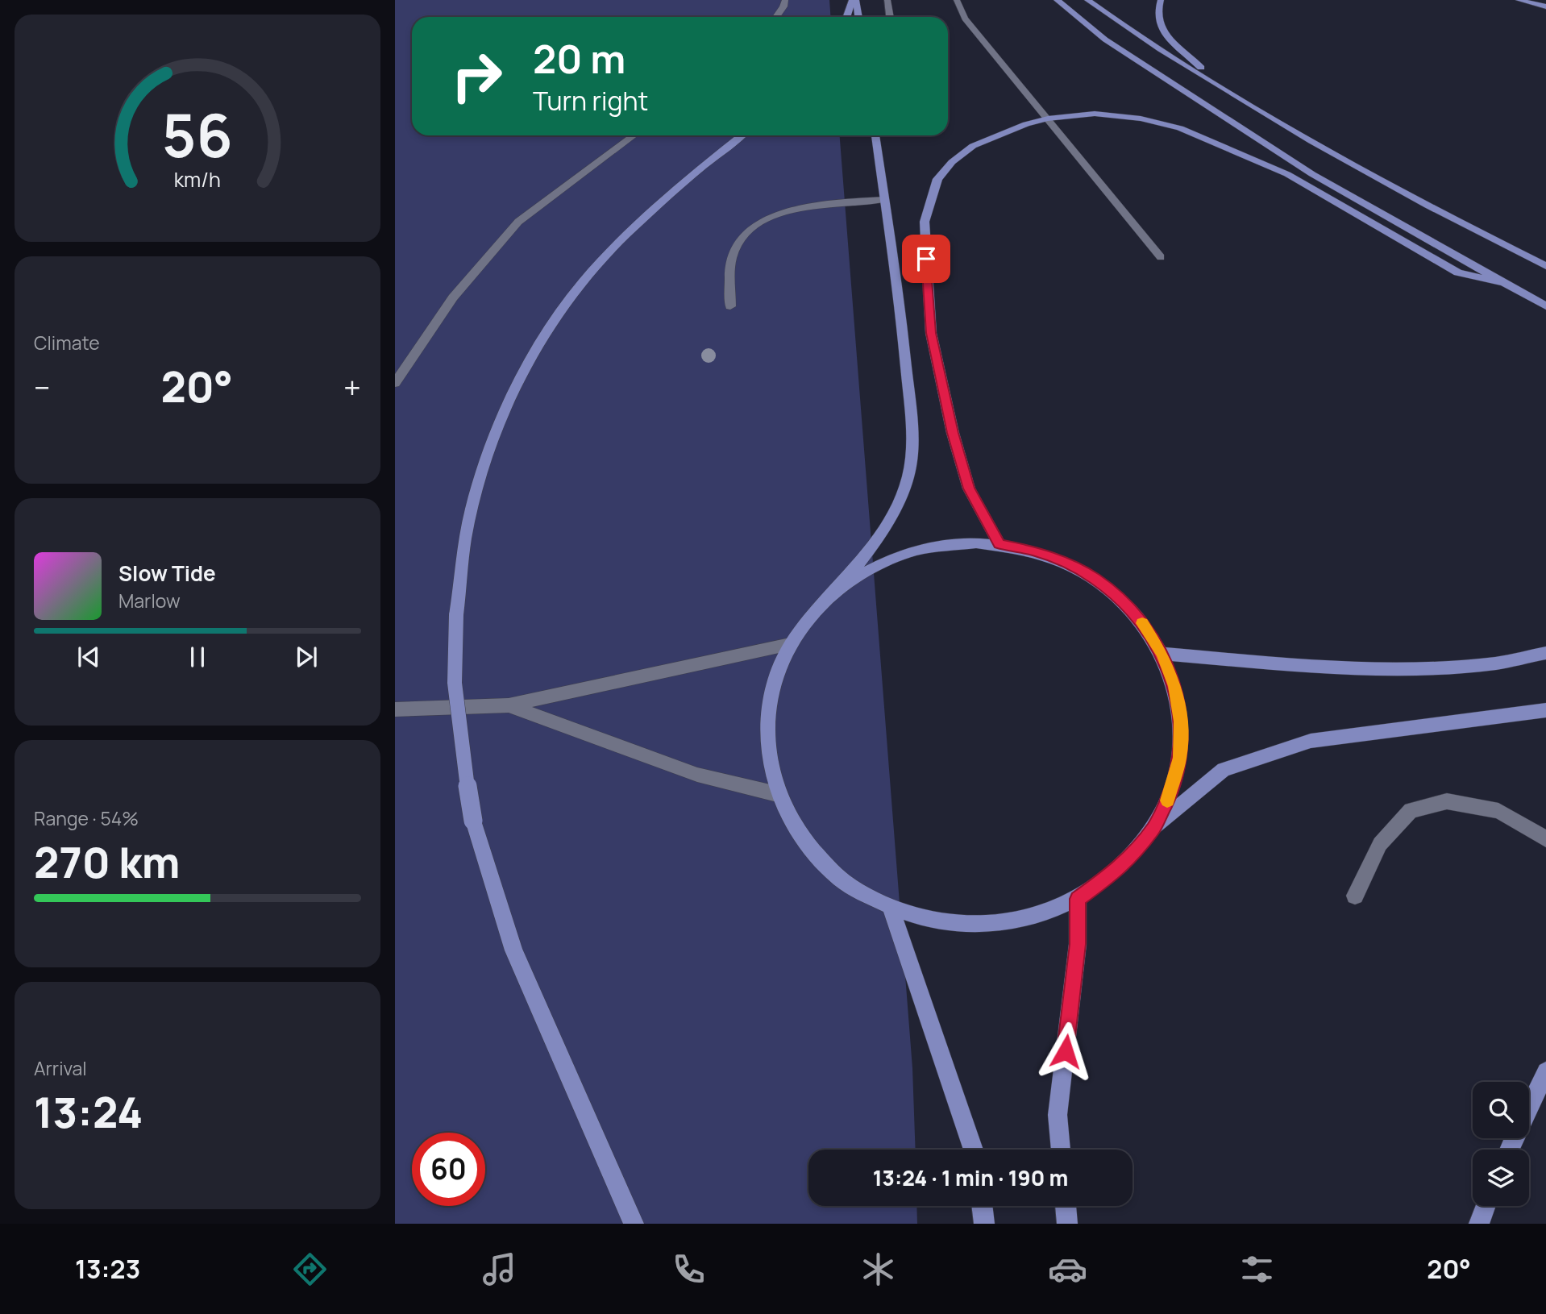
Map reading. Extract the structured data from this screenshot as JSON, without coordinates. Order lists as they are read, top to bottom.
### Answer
{
  "page": {
    "turn": ["20 m", "Turn right"],
    "tile": [
      "Climate",
      ["Range · 54%", "270 km"],
      ["Arrival", "13:24"]
    ],
    "heat": ["−", "20°", "+"],
    "song": ["Slow Tide", "Marlow"],
    "limit": "60",
    "trip": "13:24 · 1 min · 190 m",
    "tabs": ["13:23", "20°"],
    "gauge": ["56", "km/h"]
  }
}
